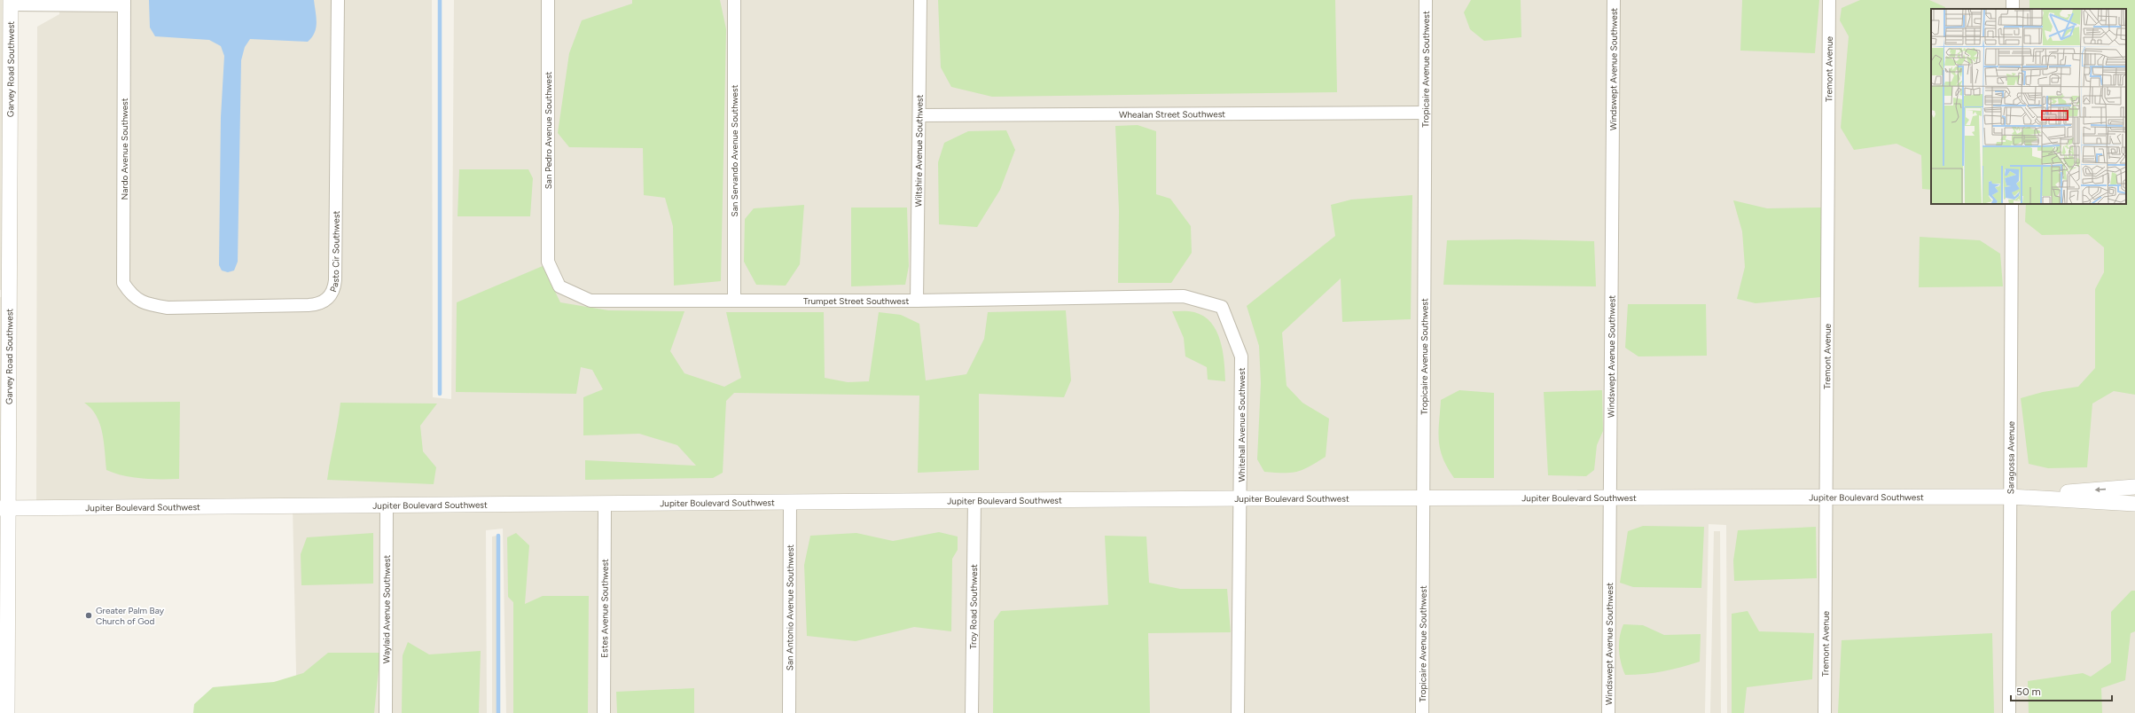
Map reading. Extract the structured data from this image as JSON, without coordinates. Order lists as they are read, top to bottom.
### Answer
{
  "streets": {
    "street": [
      "Garvey Road Southwest",
      "Tropicaire Avenue Southwest",
      "Windswept Avenue Southwest",
      "Tremont Avenue",
      "Whealan Street Southwest",
      "San Pedro Avenue Southwest",
      "Nardo Avenue Southwest",
      "San Servando Avenue Southwest",
      "Wiltshire Avenue Southwest",
      "Pasto Cir Southwest",
      "Trumpet Street Southwest",
      "Whitehall Avenue Southwest",
      "Saragossa Avenue",
      "Jupiter Boulevard Southwest",
      "Troy Road Southwest",
      "San Antonio Avenue Southwest",
      "Estes Avenue Southwest",
      "Waylaid Avenue Southwest"
    ]
  },
  "crossings": [
    ["Garvey Road Southwest", "Jupiter Boulevard Southwest"],
    ["Tropicaire Avenue Southwest", "Whealan Street Southwest"],
    ["Tropicaire Avenue Southwest", "Jupiter Boulevard Southwest"],
    ["Windswept Avenue Southwest", "Jupiter Boulevard Southwest"],
    ["Tremont Avenue", "Jupiter Boulevard Southwest"],
    ["Whealan Street Southwest", "Wiltshire Avenue Southwest"],
    ["San Pedro Avenue Southwest", "Trumpet Street Southwest"],
    ["Nardo Avenue Southwest", "Pasto Cir Southwest"],
    ["San Servando Avenue Southwest", "Trumpet Street Southwest"],
    ["Wiltshire Avenue Southwest", "Trumpet Street Southwest"],
    ["Trumpet Street Southwest", "Whitehall Avenue Southwest"],
    ["Whitehall Avenue Southwest", "Jupiter Boulevard Southwest"],
    ["Saragossa Avenue", "Jupiter Boulevard Southwest"],
    ["Jupiter Boulevard Southwest", "Troy Road Southwest"],
    ["Jupiter Boulevard Southwest", "San Antonio Avenue Southwest"],
    ["Jupiter Boulevard Southwest", "Estes Avenue Southwest"],
    ["Jupiter Boulevard Southwest", "Waylaid Avenue Southwest"]
  ],
  "places": ["Greater Palm Bay Church of God"],
  "scale_bar": "50 m"
}
